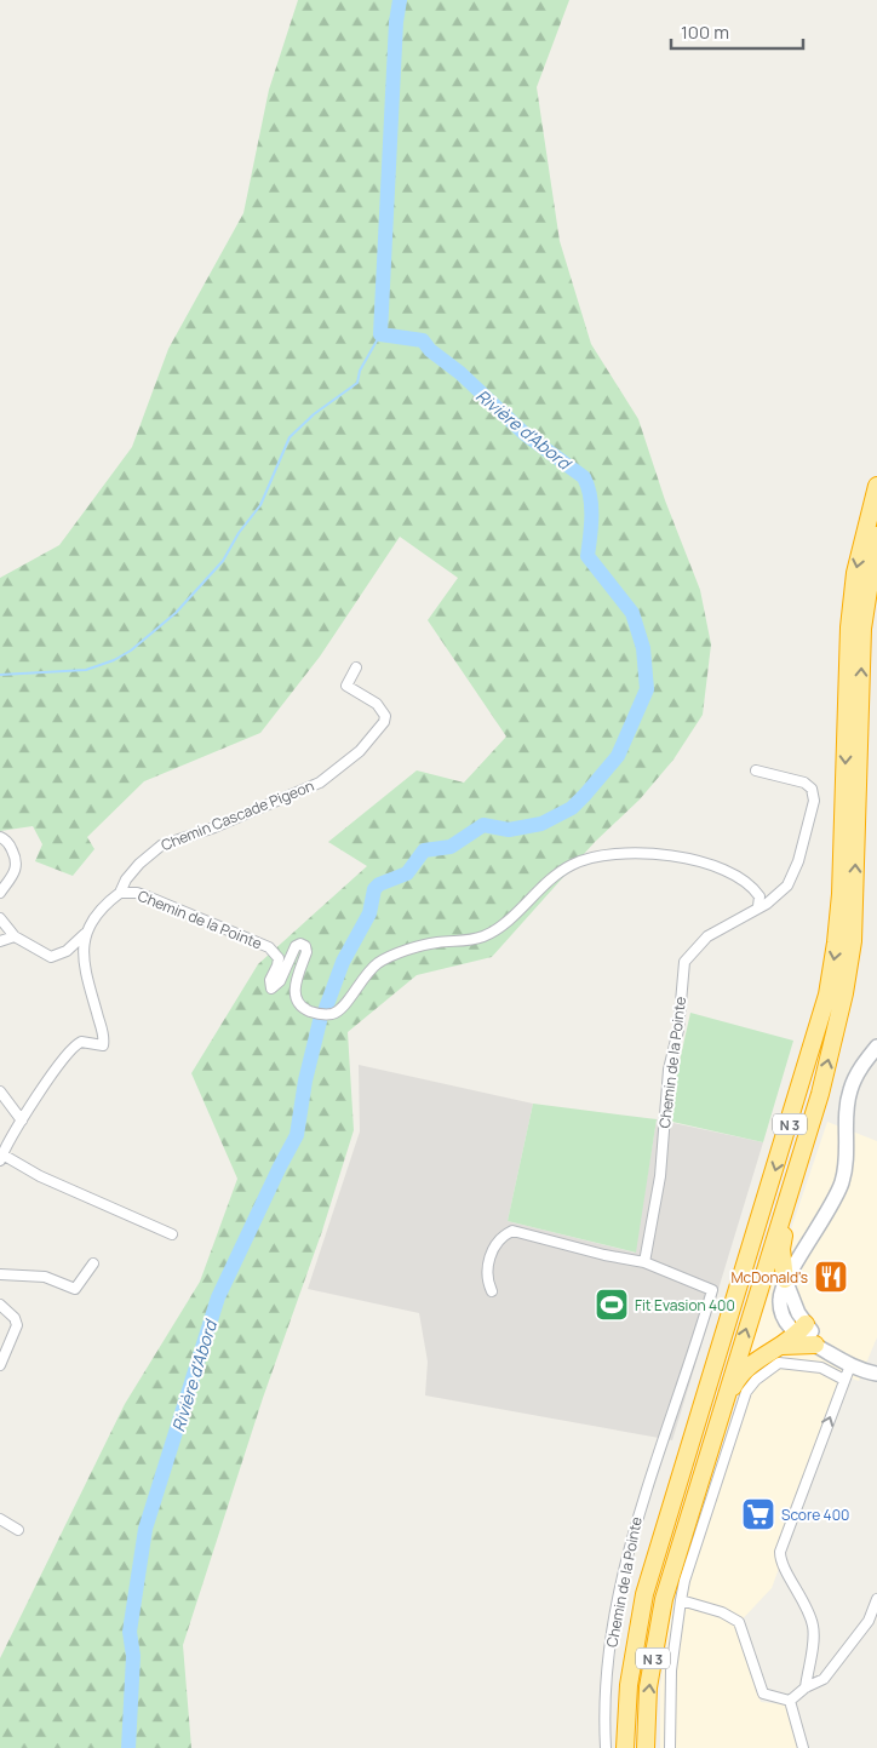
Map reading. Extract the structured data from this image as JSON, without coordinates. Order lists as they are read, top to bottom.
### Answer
{
  "streets": {
    "highway": ["N 3"],
    "street": ["Chemin Cascade Pigeon", "Chemin de la Pointe"]
  },
  "crossings": [
    ["Chemin Cascade Pigeon", "Chemin de la Pointe"]
  ],
  "water": ["Rivière d'Abord"],
  "places": {
    "restaurant": ["McDonald's"],
    "sports": ["Fit Evasion 400"],
    "supermarket": ["Score 400"]
  },
  "scale_bar": "100 m"
}
